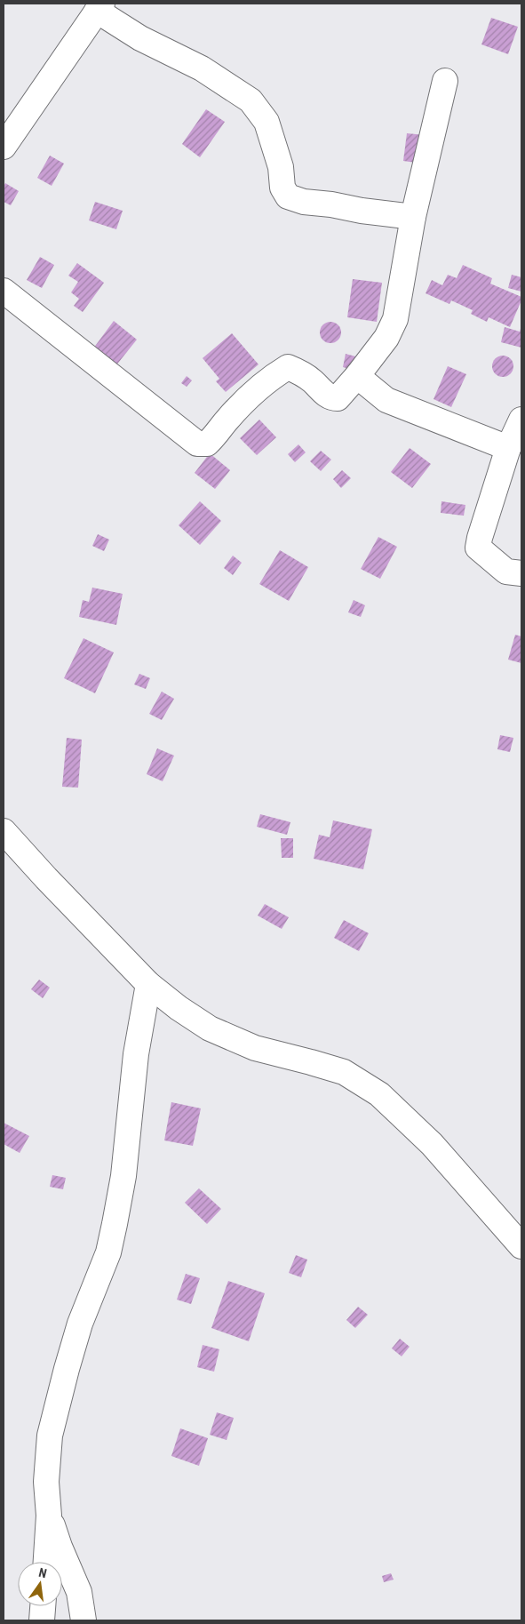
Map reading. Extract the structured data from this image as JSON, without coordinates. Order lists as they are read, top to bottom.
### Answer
{
  "north": "top"
}
